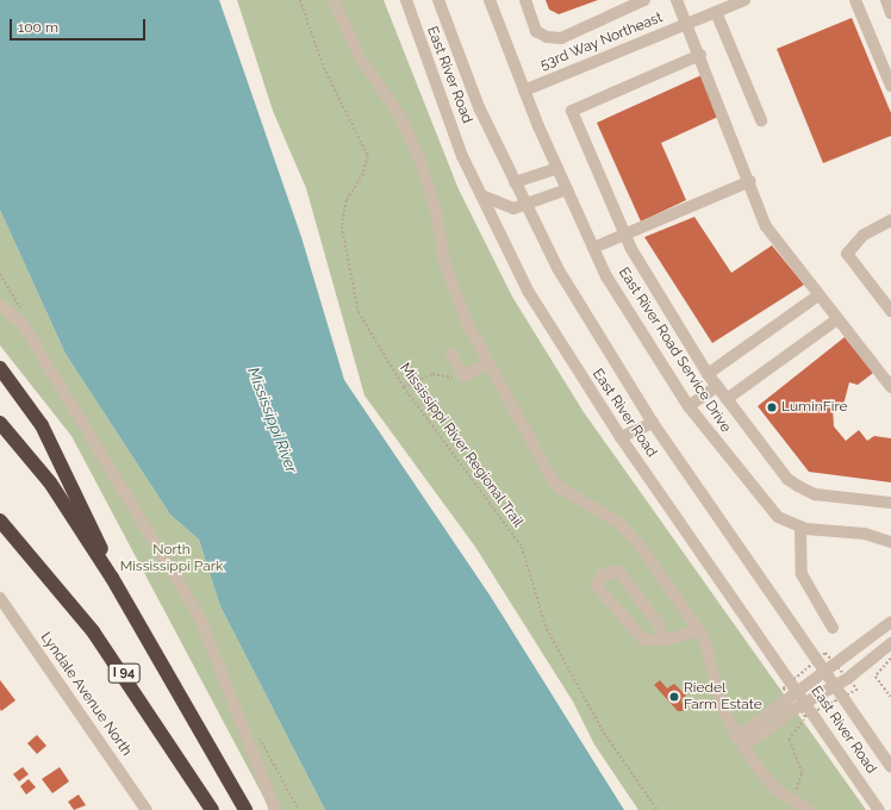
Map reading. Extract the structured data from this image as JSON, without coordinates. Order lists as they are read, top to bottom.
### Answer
{
  "streets": {
    "highway": ["I 94"],
    "street": [
      "53rd Way Northeast",
      "East River Road",
      "East River Road Service Drive",
      "Lyndale Avenue North"
    ],
    "path": ["Mississippi River Regional Trail"]
  },
  "crossings": [
    ["53rd Way Northeast", "East River Road Service Drive"]
  ],
  "water": ["Mississippi River"],
  "parks": ["North Mississippi Park"],
  "places": ["LuminFire", "Riedel Farm Estate"],
  "scale_bar": "100 m"
}
